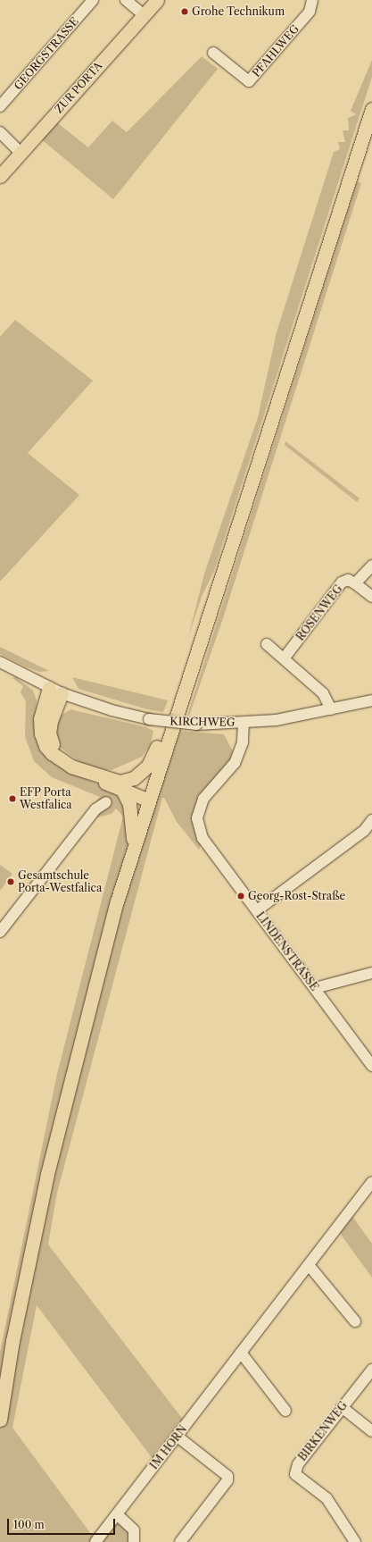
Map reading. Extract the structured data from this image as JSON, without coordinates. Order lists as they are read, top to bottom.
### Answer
{
  "streets": {
    "main road": ["ZUR PORTA"],
    "street": [
      "PFAHLWEG",
      "GEORGSTRASSE",
      "ROSENWEG",
      "KIRCHWEG",
      "LINDENSTRASSE",
      "BIRKENWEG",
      "IM HORN"
    ]
  },
  "crossings": [
    ["KIRCHWEG", "LINDENSTRASSE"]
  ],
  "places": [
    "Grohe Technikum",
    "EFP Porta Westfalica",
    "Gesamtschule Porta-Westfalica",
    "Georg-Rost-Straße"
  ],
  "scale_bar": "100 m"
}
